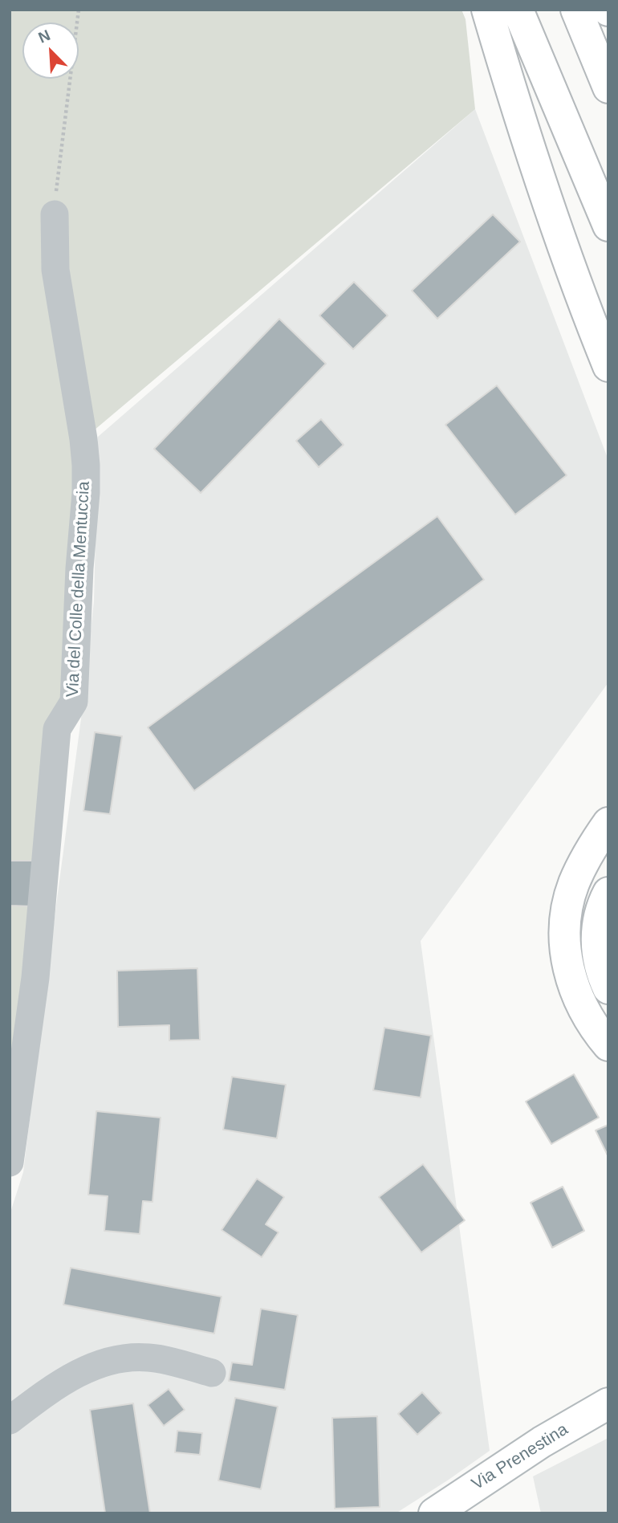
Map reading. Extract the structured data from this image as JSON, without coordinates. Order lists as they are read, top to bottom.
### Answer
{
  "streets": {
    "main road": ["Via Prenestina"],
    "street": ["Via del Colle della Mentuccia"]
  },
  "north": "top left"
}
